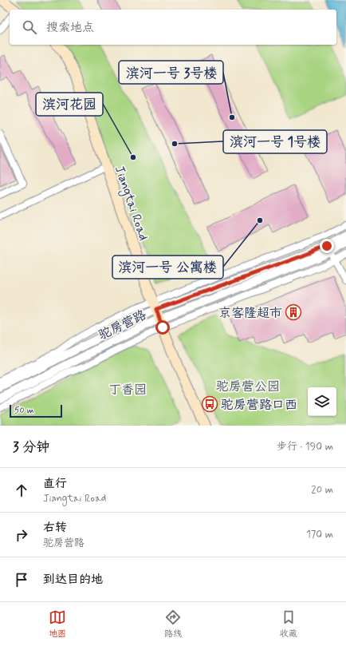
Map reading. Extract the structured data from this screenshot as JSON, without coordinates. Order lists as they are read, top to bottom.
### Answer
{
  "streets": {
    "main road": ["Jiangtai Road"],
    "street": ["驼房营路"]
  },
  "crossings": [
    ["Jiangtai Road", "驼房营路"]
  ],
  "parks": ["驼房营公园", "丁香园"],
  "places": {
    "other": [
      "滨河一号 3号楼",
      "滨河一号 1号楼",
      "滨河花园",
      "滨河一号 公寓楼"
    ],
    "building": ["京客隆超市"],
    "bus stop": ["驼房营路口西"]
  },
  "scale_bar": "50 m",
  "page": {
    "search": "搜索地点",
    "scale": "50 m",
    "heading": ["3 分钟", "步行 · 190 m"],
    "list": [
      ["直行", "Jiangtai Road", "20 m"],
      ["右转", "驼房营路", "170 m"],
      "到达目的地"
    ],
    "nav": ["地图", "路线", "收藏"]
  }
}
